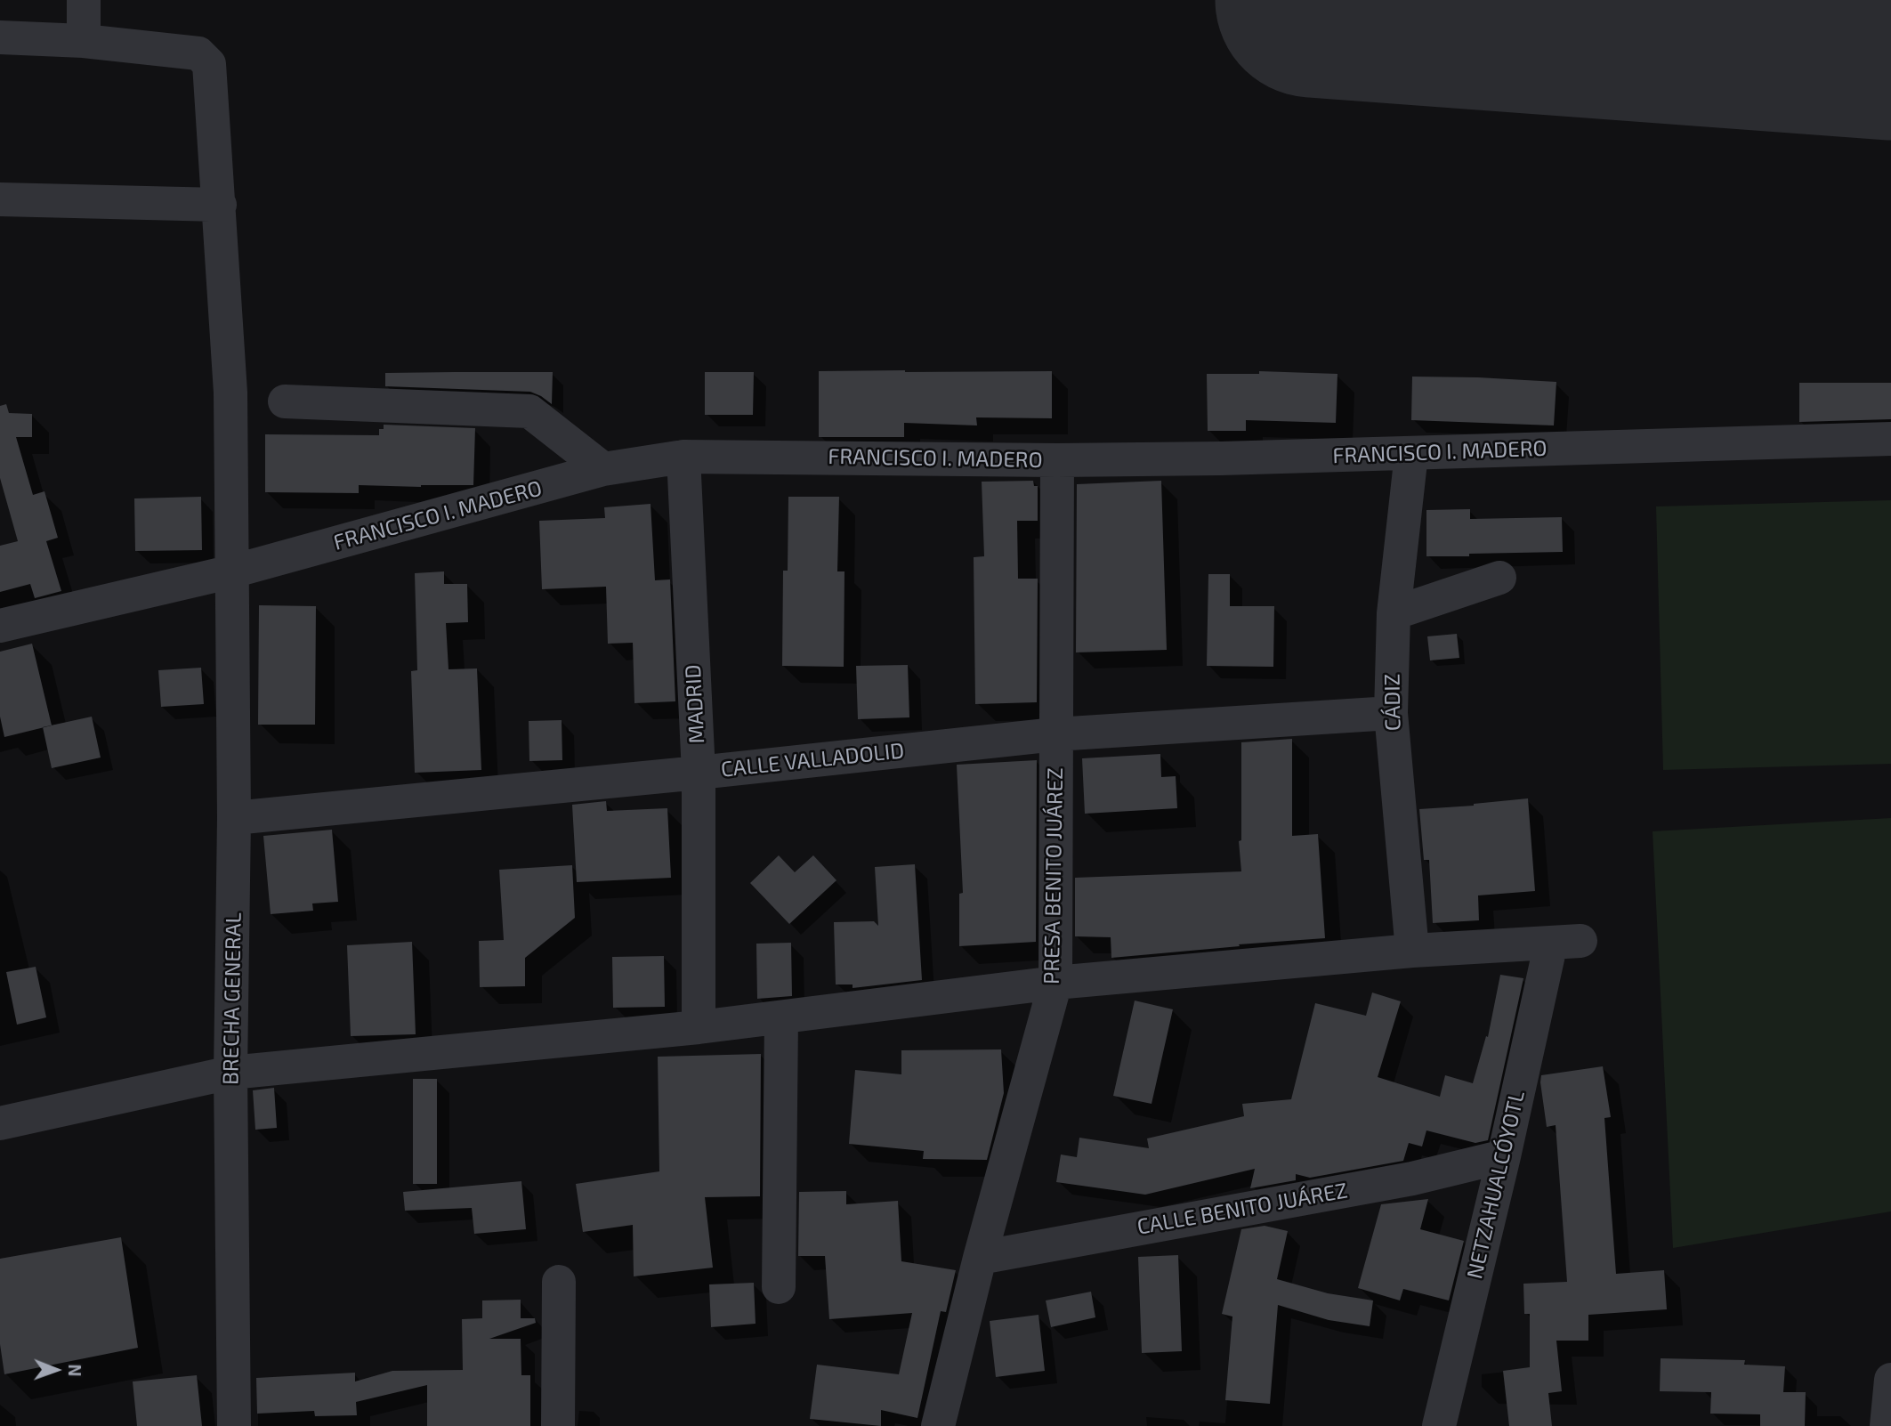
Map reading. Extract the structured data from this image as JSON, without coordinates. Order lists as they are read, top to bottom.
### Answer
{
  "streets": {
    "street": [
      "FRANCISCO I. MADERO",
      "CÁDIZ",
      "MADRID",
      "CALLE VALLADOLID",
      "PRESA BENITO JUÁREZ",
      "BRECHA GENERAL",
      "NETZAHUALCÓYOTL",
      "CALLE BENITO JUÁREZ"
    ]
  },
  "crossings": [
    ["FRANCISCO I. MADERO", "CÁDIZ"],
    ["FRANCISCO I. MADERO", "MADRID"],
    ["FRANCISCO I. MADERO", "PRESA BENITO JUÁREZ"],
    ["FRANCISCO I. MADERO", "BRECHA GENERAL"],
    ["CÁDIZ", "CALLE VALLADOLID"],
    ["CÁDIZ", "NETZAHUALCÓYOTL"],
    ["MADRID", "CALLE VALLADOLID"],
    ["CALLE VALLADOLID", "PRESA BENITO JUÁREZ"],
    ["CALLE VALLADOLID", "BRECHA GENERAL"],
    ["PRESA BENITO JUÁREZ", "CALLE BENITO JUÁREZ"],
    ["NETZAHUALCÓYOTL", "CALLE BENITO JUÁREZ"]
  ],
  "north": "right"
}
